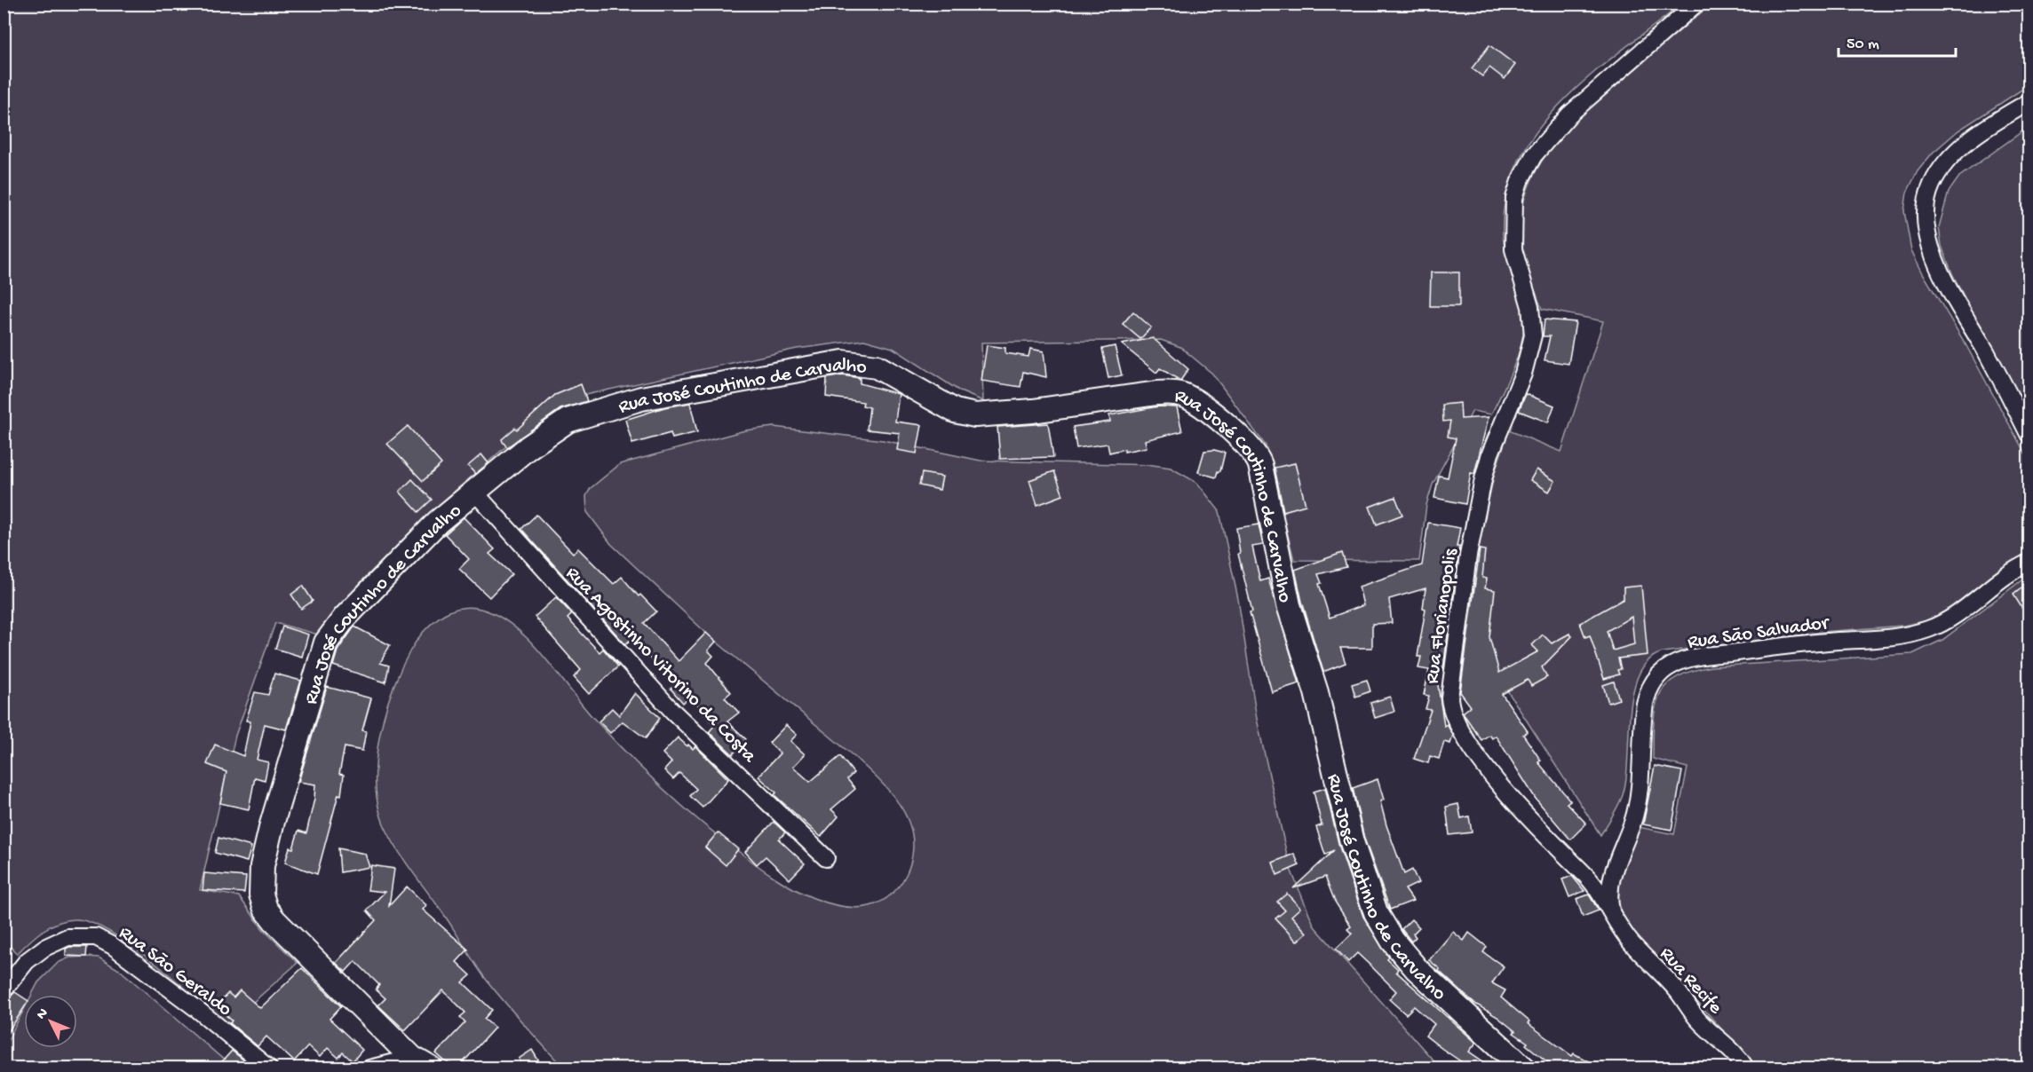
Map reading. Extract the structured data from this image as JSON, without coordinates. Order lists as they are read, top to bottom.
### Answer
{
  "streets": {
    "street": [
      "Rua José Coutinho de Carvalho",
      "Rua Florianopolis",
      "Rua São Salvador",
      "Rua Agostinho Vitorino da Costa",
      "Rua São Geraldo",
      "Rua Recife"
    ]
  },
  "crossings": [
    ["Rua José Coutinho de Carvalho", "Rua Agostinho Vitorino da Costa"],
    ["Rua Florianopolis", "Rua São Salvador"],
    ["Rua Florianopolis", "Rua Recife"],
    ["Rua São Salvador", "Rua Recife"]
  ],
  "scale_bar": "50 m",
  "north": "top left"
}
